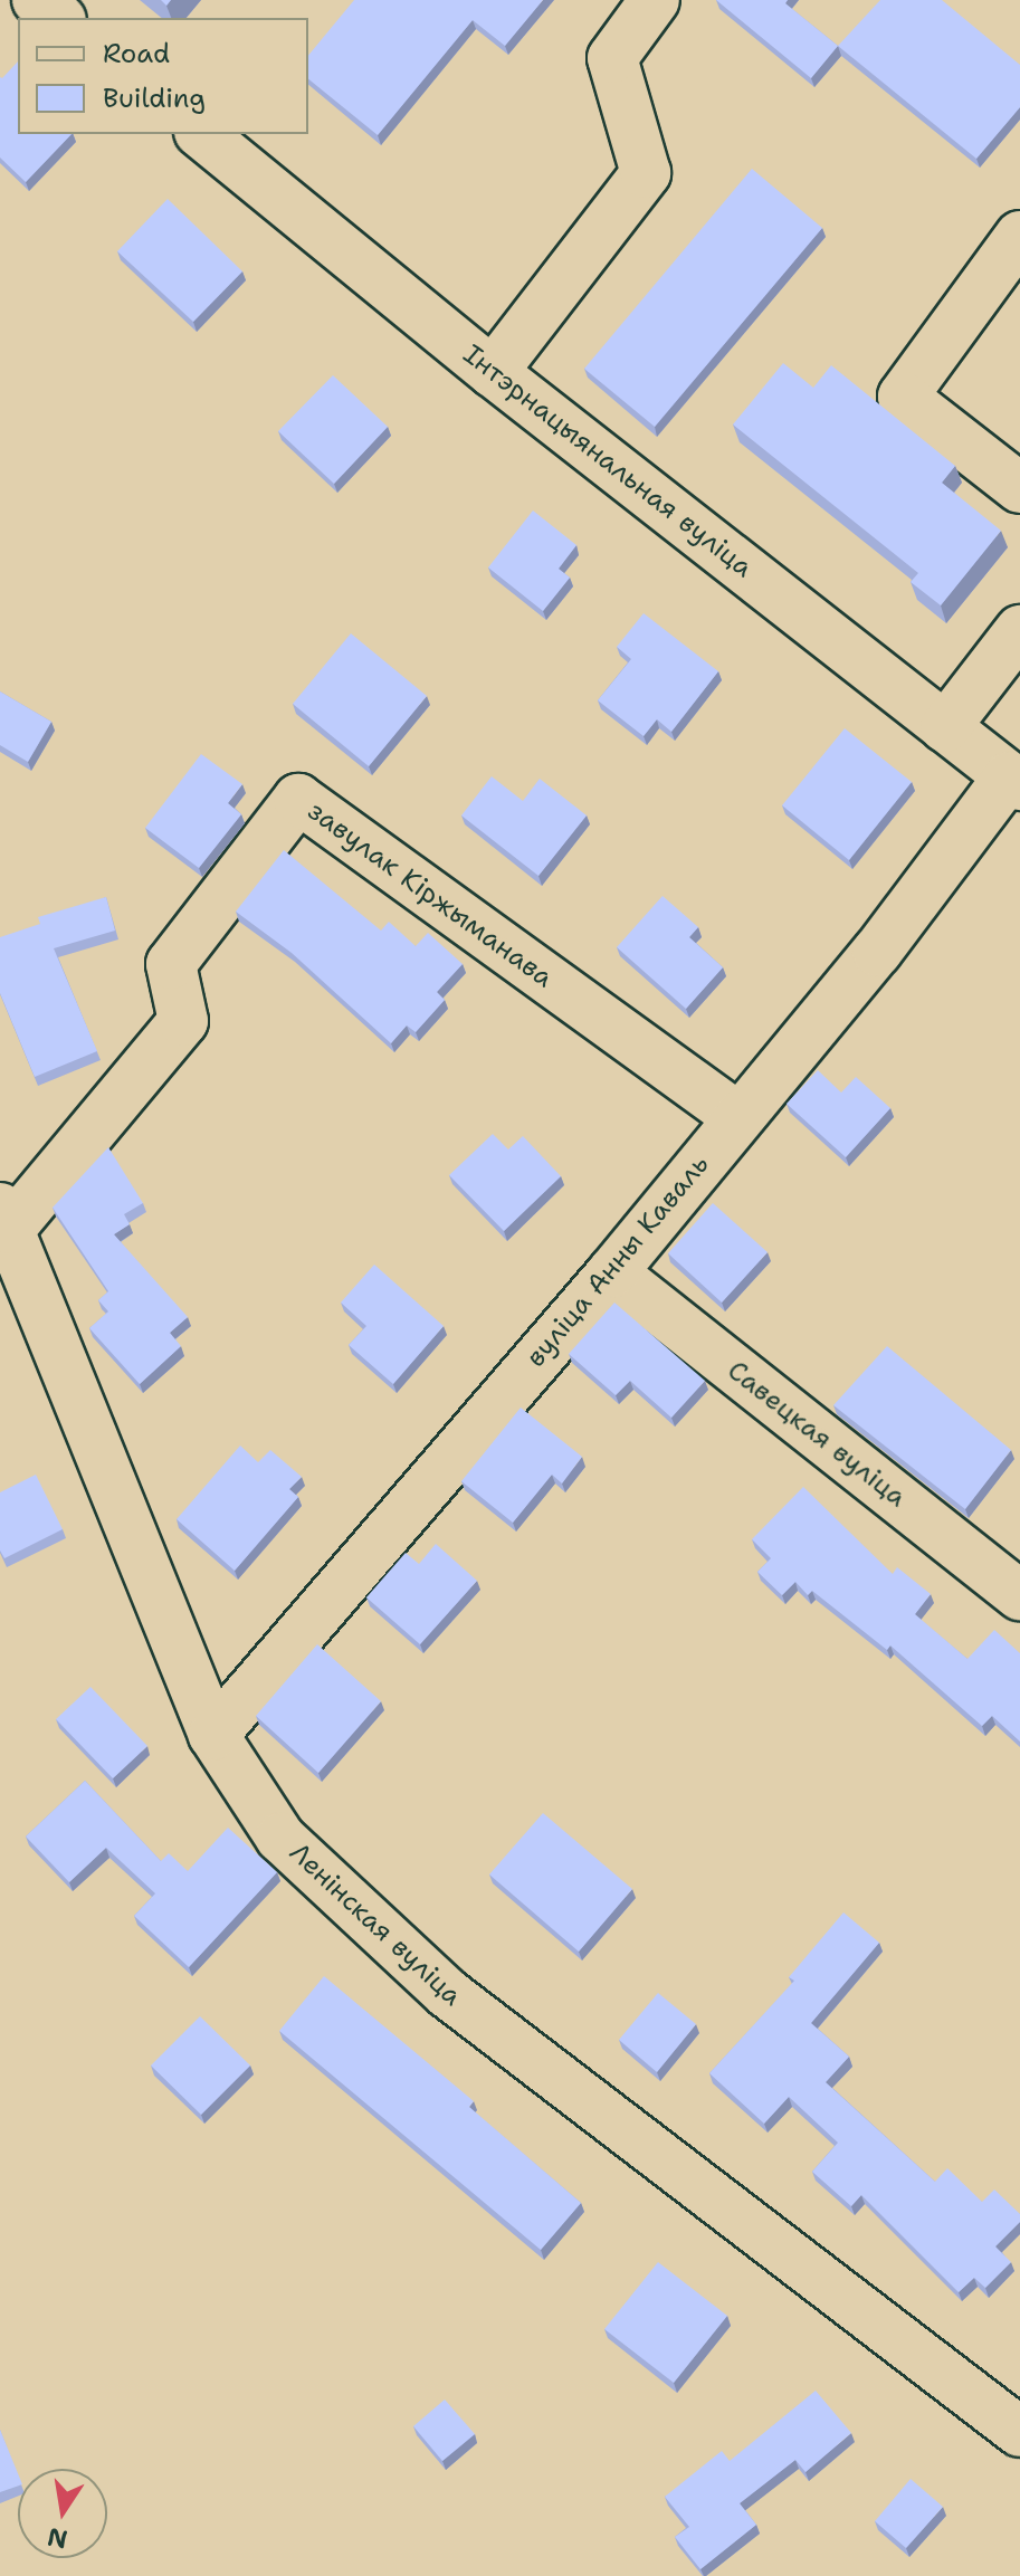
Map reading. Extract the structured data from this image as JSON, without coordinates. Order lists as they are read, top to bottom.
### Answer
{
  "streets": {
    "street": [
      "Інтэрнацыянальная вуліца",
      "завулак Кіржыманава",
      "вуліца Анны Каваль",
      "Савецкая вуліца",
      "Ленінская вуліца"
    ]
  },
  "crossings": [
    ["Інтэрнацыянальная вуліца", "вуліца Анны Каваль"],
    ["завулак Кіржыманава", "вуліца Анны Каваль"],
    ["завулак Кіржыманава", "Ленінская вуліца"],
    ["вуліца Анны Каваль", "Савецкая вуліца"],
    ["вуліца Анны Каваль", "Ленінская вуліца"]
  ],
  "legend": ["Road", "Building"],
  "north": "bottom"
}
